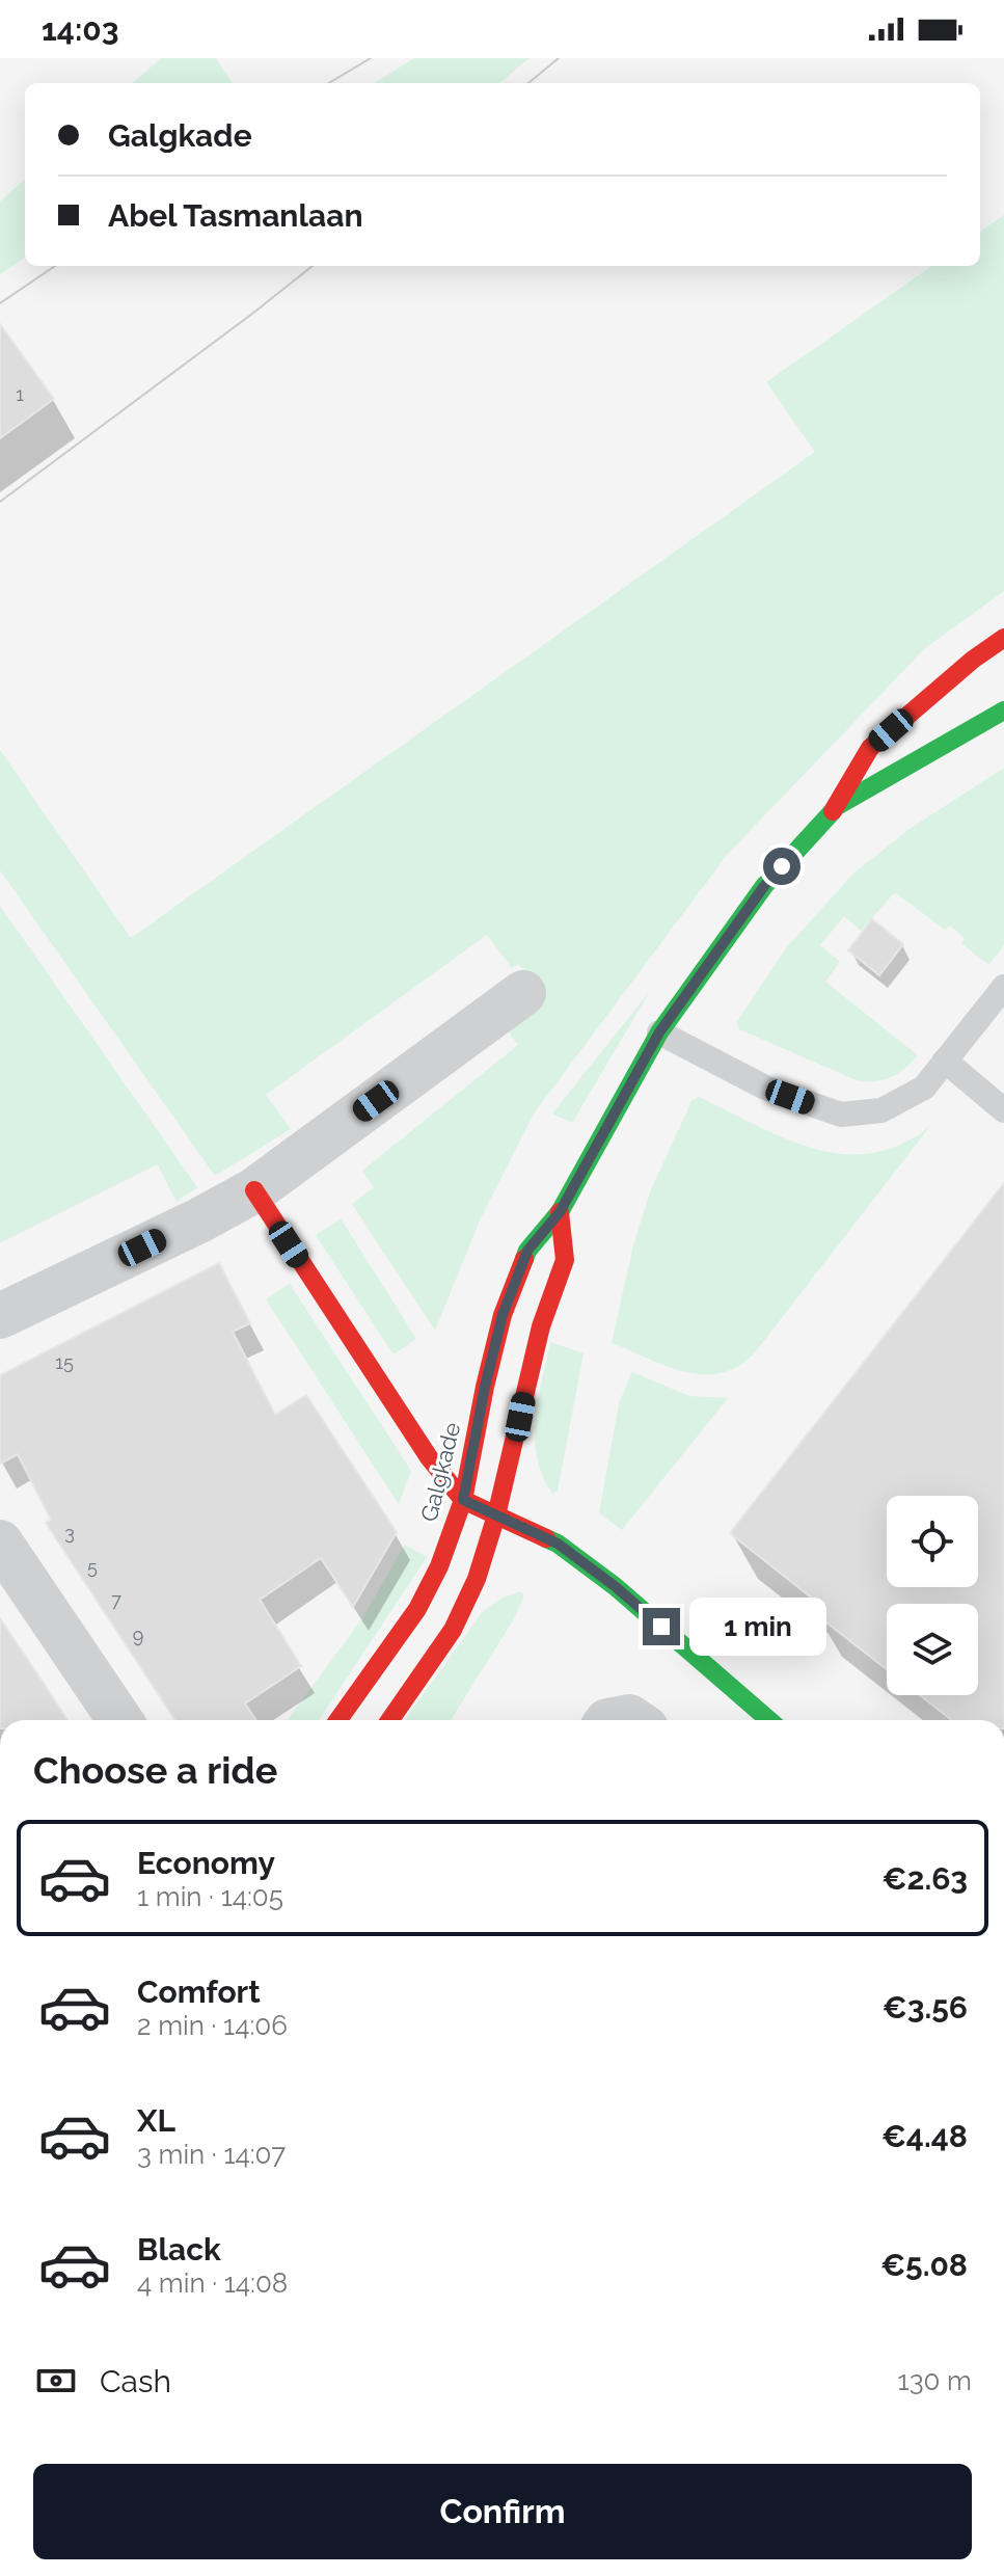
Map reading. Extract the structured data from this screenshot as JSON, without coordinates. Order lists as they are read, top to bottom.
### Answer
{
  "streets": {
    "main road": ["Galgkade"]
  },
  "house_numbers": [
    "1",
    "15",
    "3",
    "5",
    "7",
    "9"
  ],
  "page": {
    "status": "14:03",
    "banner": ["Galgkade", "Abel Tasmanlaan"],
    "bubble": "1 min",
    "heading": "Choose a ride",
    "list": [
      {
        "name": "Economy",
        "note": "1 min · 14:05",
        "value": "€2.63"
      },
      {
        "name": "Comfort",
        "note": "2 min · 14:06",
        "value": "€3.56"
      },
      {
        "name": "XL",
        "note": "3 min · 14:07",
        "value": "€4.48"
      },
      {
        "name": "Black",
        "note": "4 min · 14:08",
        "value": "€5.08"
      }
    ],
    "pay": ["Cash", "130 m"],
    "buttons": "Confirm"
  }
}
